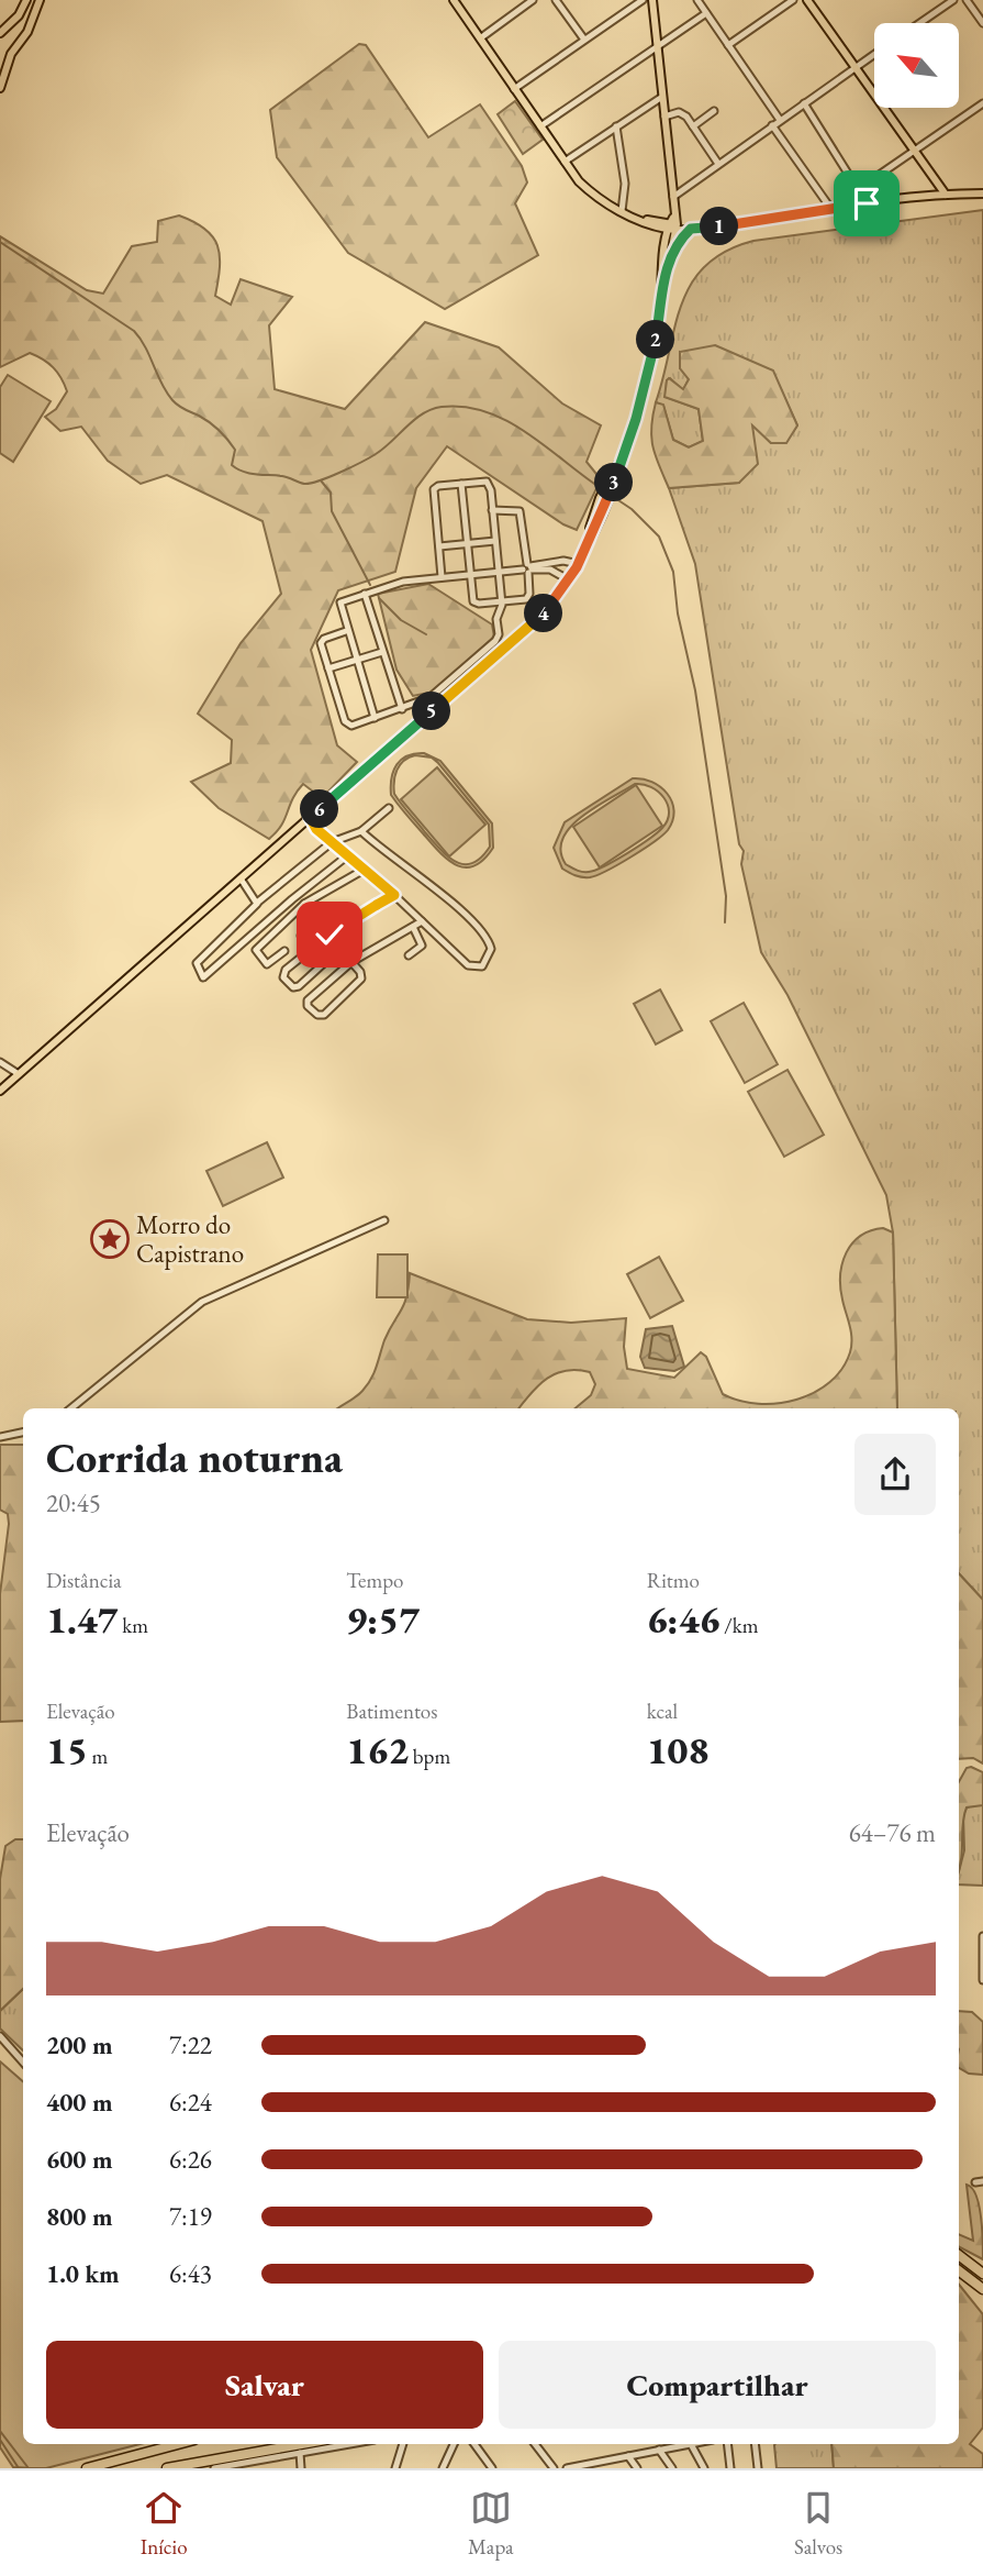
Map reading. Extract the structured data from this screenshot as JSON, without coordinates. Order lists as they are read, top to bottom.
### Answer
{
  "places": {
    "place": ["Morro do Capistrano"]
  },
  "north": "top left",
  "page": {
    "pins": [
      "1",
      "2",
      "3",
      "4",
      "5",
      "6"
    ],
    "heading": ["Corrida noturna", "20:45"],
    "stats": [
      ["Distância", "1.47 km"],
      ["Tempo", "9:57"],
      ["Ritmo", "6:46 /km"],
      ["Elevação", "15 m"],
      ["Batimentos", "162 bpm"],
      ["kcal", "108"]
    ],
    "chart": ["Elevação", "64–76 m"],
    "list": [
      {
        "name": "200 m",
        "note": "7:22"
      },
      {
        "name": "400 m",
        "note": "6:24"
      },
      {
        "name": "600 m",
        "note": "6:26"
      },
      {
        "name": "800 m",
        "note": "7:19"
      },
      {
        "name": "1.0 km",
        "note": "6:43"
      }
    ],
    "buttons": ["Salvar", "Compartilhar"],
    "tabs": ["Início", "Mapa", "Salvos"]
  }
}
